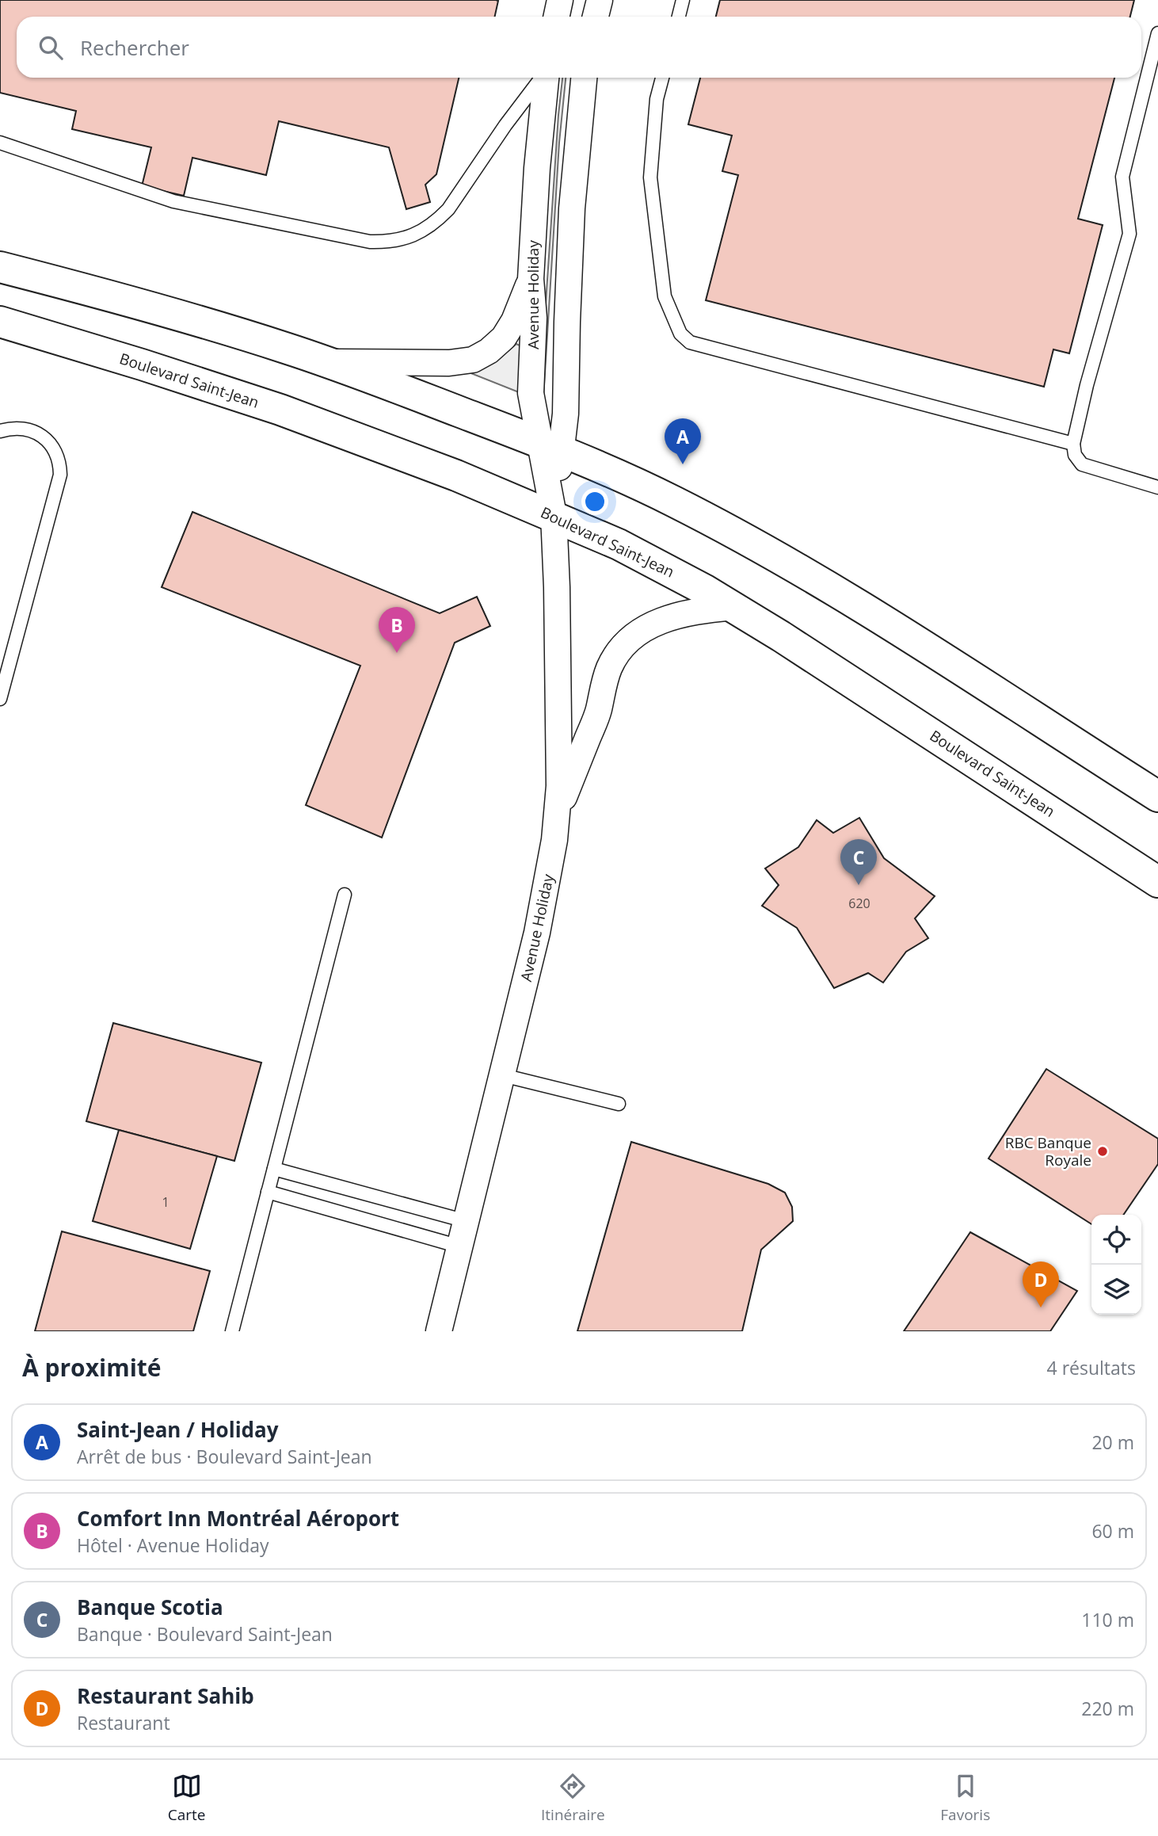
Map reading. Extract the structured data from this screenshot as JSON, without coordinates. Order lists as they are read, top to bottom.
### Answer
{
  "streets": {
    "main road": ["Boulevard Saint-Jean"],
    "street": ["Avenue Holiday"]
  },
  "crossings": [
    ["Avenue Holiday", "Boulevard Saint-Jean"]
  ],
  "places": ["RBC Banque Royale"],
  "house_numbers": ["620", "1"],
  "page": {
    "search": "Rechercher",
    "pins": [
      "A",
      "B",
      "C",
      "D"
    ],
    "heading": ["À proximité", "4 résultats"],
    "list": [
      {
        "mark": "A",
        "name": "Saint-Jean / Holiday",
        "note": "Arrêt de bus · Boulevard Saint-Jean",
        "value": "20 m"
      },
      {
        "mark": "B",
        "name": "Comfort Inn Montréal Aéroport",
        "note": "Hôtel · Avenue Holiday",
        "value": "60 m"
      },
      {
        "mark": "C",
        "name": "Banque Scotia",
        "note": "Banque · Boulevard Saint-Jean",
        "value": "110 m"
      },
      {
        "mark": "D",
        "name": "Restaurant Sahib",
        "note": "Restaurant",
        "value": "220 m"
      }
    ],
    "nav": ["Carte", "Itinéraire", "Favoris"]
  }
}
